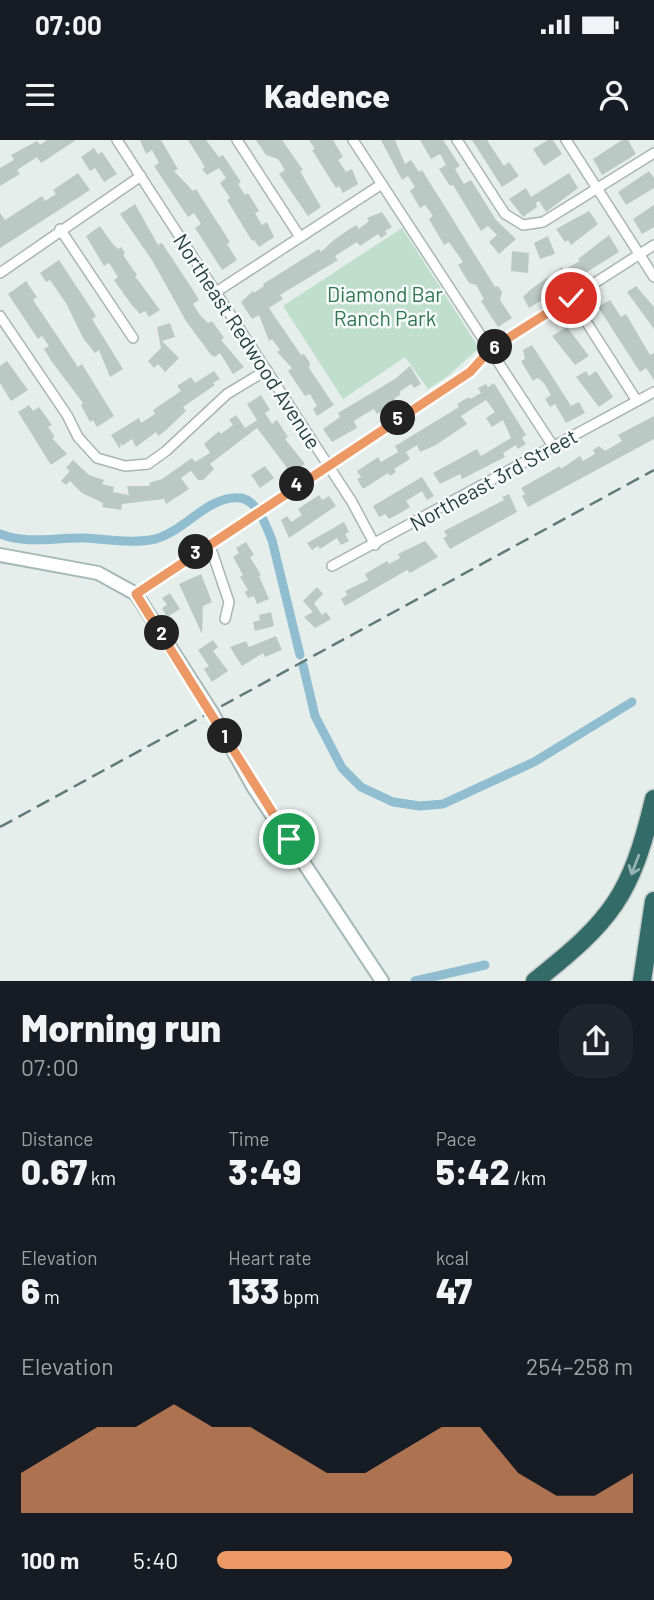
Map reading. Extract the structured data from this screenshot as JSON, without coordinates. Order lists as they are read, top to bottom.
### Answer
{
  "streets": {
    "street": ["Northeast Redwood Avenue", "Northeast 3rd Street"]
  },
  "crossings": [
    ["Northeast Redwood Avenue", "Northeast 3rd Street"]
  ],
  "parks": ["Diamond Bar Ranch Park"],
  "page": {
    "status": "07:00",
    "header": "Kadence",
    "pins": [
      "6",
      "5",
      "4",
      "3",
      "2",
      "1"
    ],
    "heading": ["Morning run", "07:00"],
    "stats": [
      ["Distance", "0.67 km"],
      ["Time", "3:49"],
      ["Pace", "5:42 /km"],
      ["Elevation", "6 m"],
      ["Heart rate", "133 bpm"],
      ["kcal", "47"]
    ],
    "chart": ["Elevation", "254–258 m"],
    "list": [
      {
        "name": "100 m",
        "note": "5:40"
      }
    ]
  }
}
